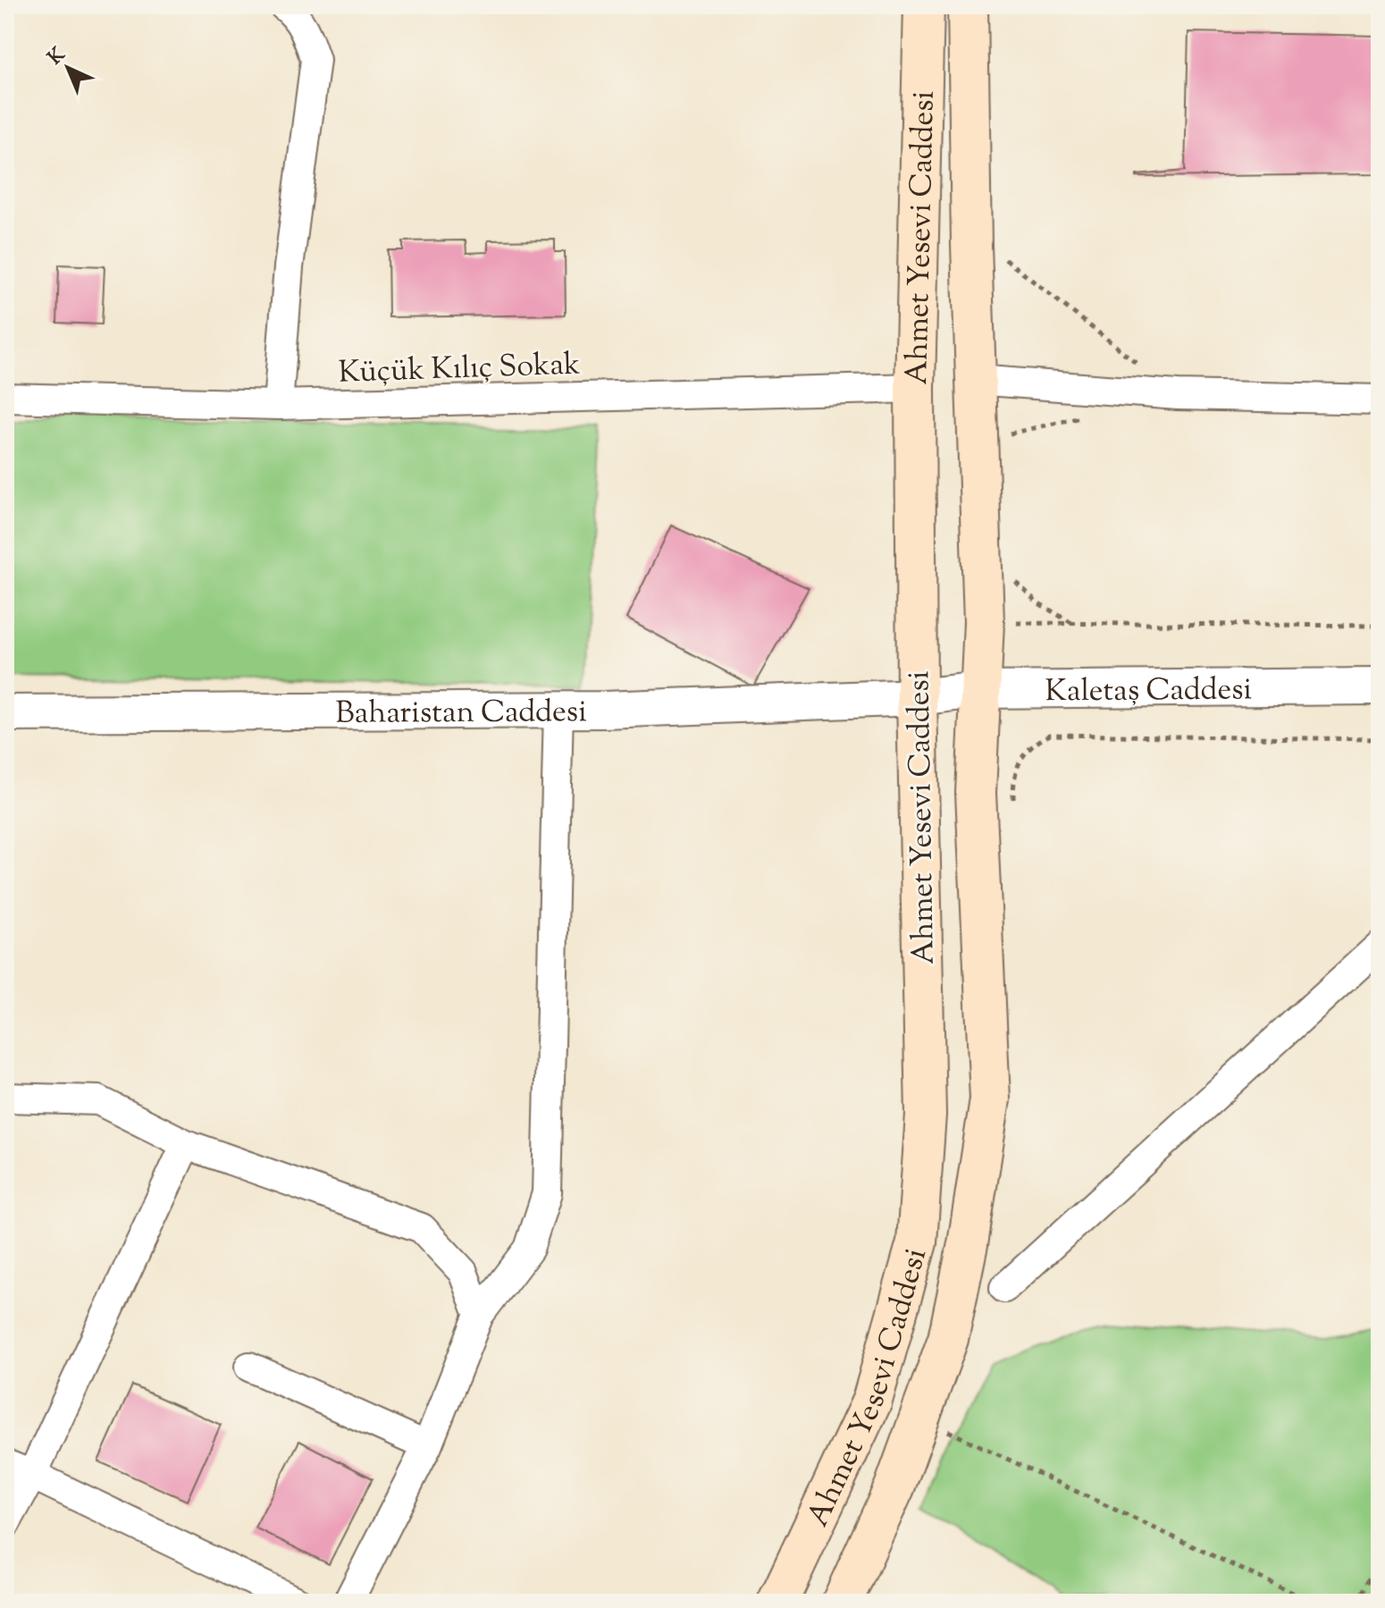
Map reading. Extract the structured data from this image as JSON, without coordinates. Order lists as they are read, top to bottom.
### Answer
{
  "streets": {
    "main road": ["Ahmet Yesevi Caddesi"],
    "street": ["Küçük Kılıç Sokak", "Kaletaş Caddesi", "Baharistan Caddesi"]
  },
  "crossings": [
    ["Ahmet Yesevi Caddesi", "Küçük Kılıç Sokak"],
    ["Ahmet Yesevi Caddesi", "Kaletaş Caddesi"],
    ["Ahmet Yesevi Caddesi", "Baharistan Caddesi"],
    ["Kaletaş Caddesi", "Baharistan Caddesi"]
  ],
  "north": "top left"
}
